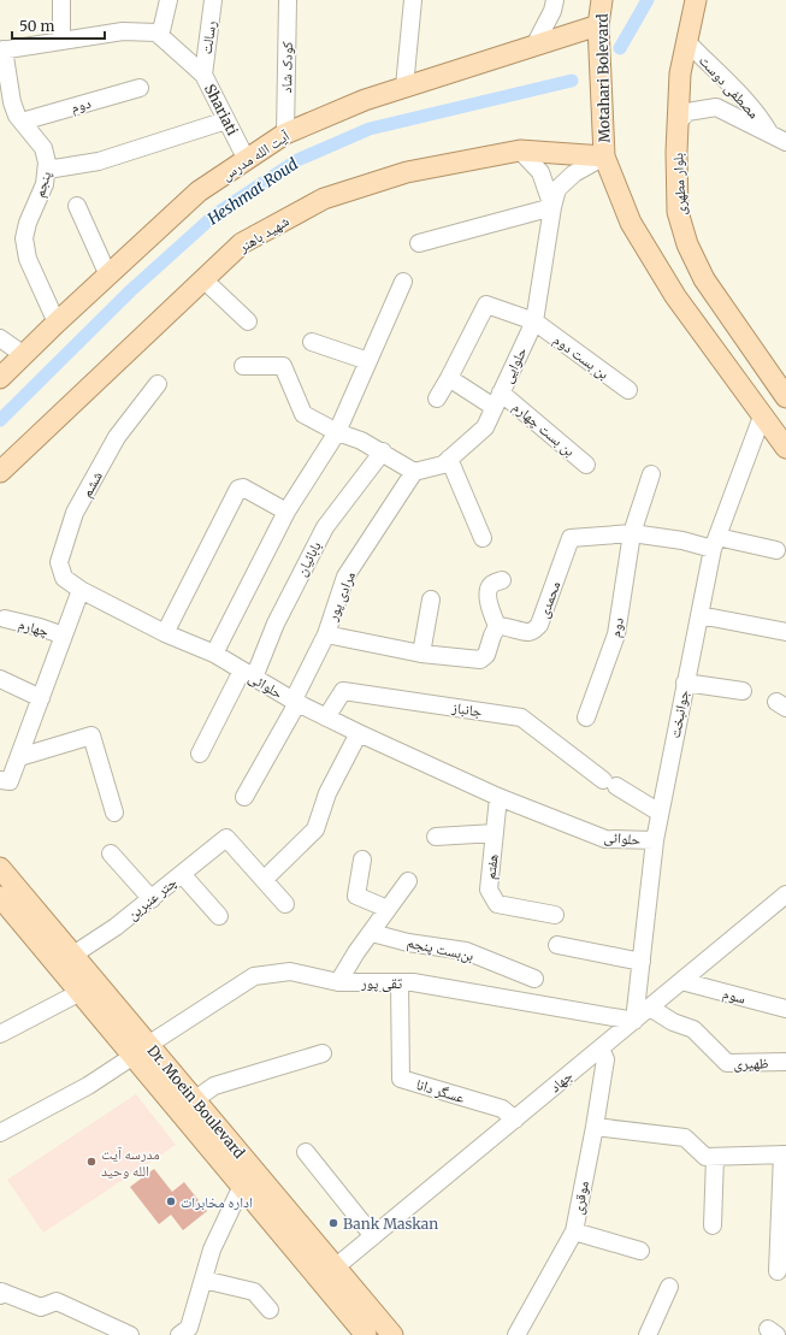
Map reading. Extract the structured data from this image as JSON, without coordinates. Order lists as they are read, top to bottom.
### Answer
{
  "streets": {
    "main road": [
      "Motahari Bolevard",
      "آیت الله مدرس",
      "بلوار مطهری",
      "شهید باهنر",
      "Dr. Moein Boulevard"
    ],
    "street": [
      "رسالت",
      "کودک شاد",
      "مصطفی دوست",
      "دوم",
      "Shariati",
      "پنجم",
      "بن بست دوم",
      "حلوایی",
      "بن بست چهارم",
      "ششم",
      "بابائیان",
      "مرادی پور",
      "محمدی",
      "چهارم",
      "حلوائی",
      "جانباز",
      "جوانبخت",
      "هفتم",
      "چتر عنبرین",
      "بن‌بست پنجم",
      "تقی پور",
      "سوم",
      "ظهیری",
      "جهاد",
      "عسگر دانا",
      "موقری"
    ]
  },
  "crossings": [
    ["رسالت", "Shariati"],
    ["کودک شاد", "آیت الله مدرس"],
    ["Motahari Bolevard", "آیت الله مدرس"],
    ["Motahari Bolevard", "شهید باهنر"],
    ["Motahari Bolevard", "حلوایی"],
    ["مصطفی دوست", "بلوار مطهری"],
    ["دوم", "پنجم"],
    ["دوم", "محمدی"],
    ["Shariati", "آیت الله مدرس"],
    ["آیت الله مدرس", "پنجم"],
    ["شهید باهنر", "حلوایی"],
    ["بن بست دوم", "حلوایی"],
    ["بن بست دوم", "بن بست چهارم"],
    ["حلوایی", "بن بست چهارم"],
    ["حلوایی", "مرادی پور"],
    ["ششم", "حلوائی"],
    ["بابائیان", "حلوائی"],
    ["مرادی پور", "حلوائی"],
    ["محمدی", "جوانبخت"],
    ["حلوائی", "جانباز"],
    ["حلوائی", "جوانبخت"],
    ["حلوائی", "هفتم"],
    ["جانباز", "جوانبخت"],
    ["جوانبخت", "تقی پور"],
    ["جوانبخت", "جهاد"],
    ["چتر عنبرین", "Dr. Moein Boulevard"],
    ["تقی پور", "جهاد"],
    ["تقی پور", "عسگر دانا"],
    ["تقی پور", "Dr. Moein Boulevard"],
    ["سوم", "جهاد"],
    ["ظهیری", "جهاد"],
    ["جهاد", "عسگر دانا"],
    ["جهاد", "Dr. Moein Boulevard"],
    ["جهاد", "موقری"]
  ],
  "water": ["Heshmat Roud"],
  "places": ["مدرسه آیت الله وحید", "اداره مخابرات", "Bank Maskan"],
  "scale_bar": "50 m"
}
